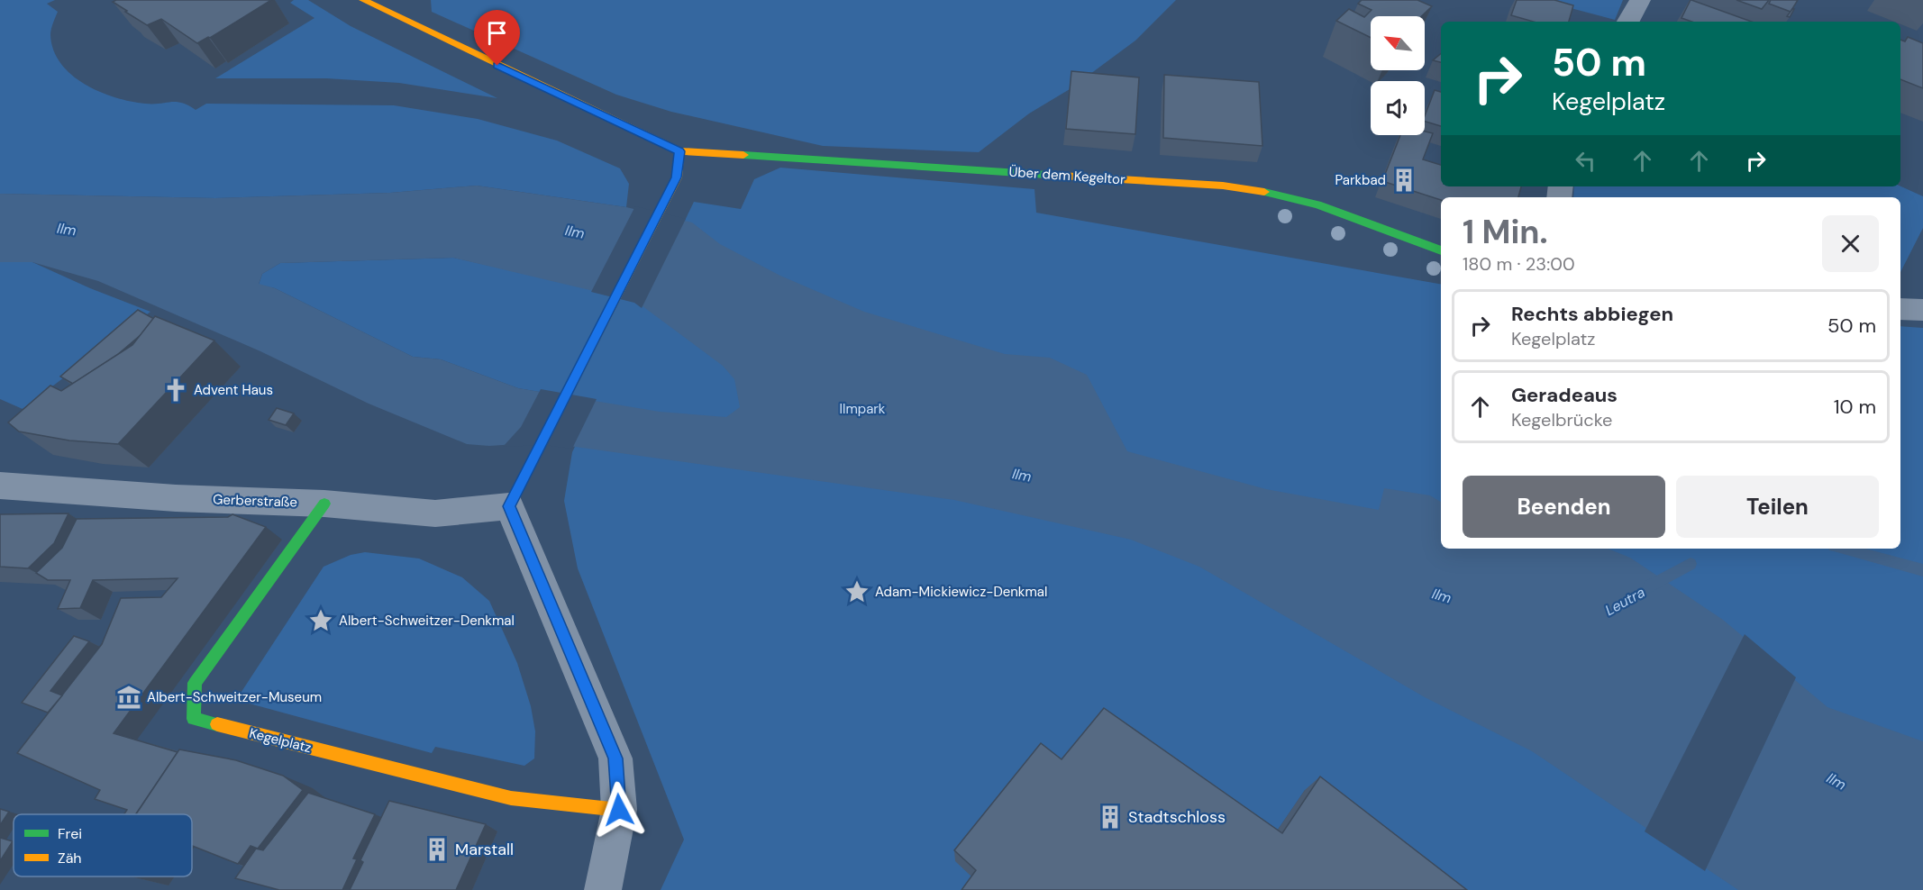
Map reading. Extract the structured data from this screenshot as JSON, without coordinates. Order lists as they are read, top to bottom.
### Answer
{
  "streets": {
    "street": ["Über dem Kegeltor", "Gerberstraße", "Kegelplatz"]
  },
  "crossings": [
    ["Gerberstraße", "Kegelplatz"]
  ],
  "water": ["Ilm", "Leutra"],
  "parks": ["Ilmpark"],
  "places": {
    "building": ["Parkbad", "Stadtschloss", "Marstall"],
    "church": ["Advent Haus"],
    "place": ["Adam-Mickiewicz-Denkmal", "Albert-Schweitzer-Denkmal"],
    "museum": ["Albert-Schweitzer-Museum"]
  },
  "legend": ["Frei", "Zäh"],
  "north": "top left",
  "page": {
    "turn": ["50 m", "Kegelplatz"],
    "heading": ["1 Min.", "180 m · 23:00"],
    "list": [
      {
        "name": "Rechts abbiegen",
        "note": "Kegelplatz",
        "value": "50 m"
      },
      {
        "name": "Geradeaus",
        "note": "Kegelbrücke",
        "value": "10 m"
      }
    ],
    "buttons": ["Beenden", "Teilen"]
  }
}
